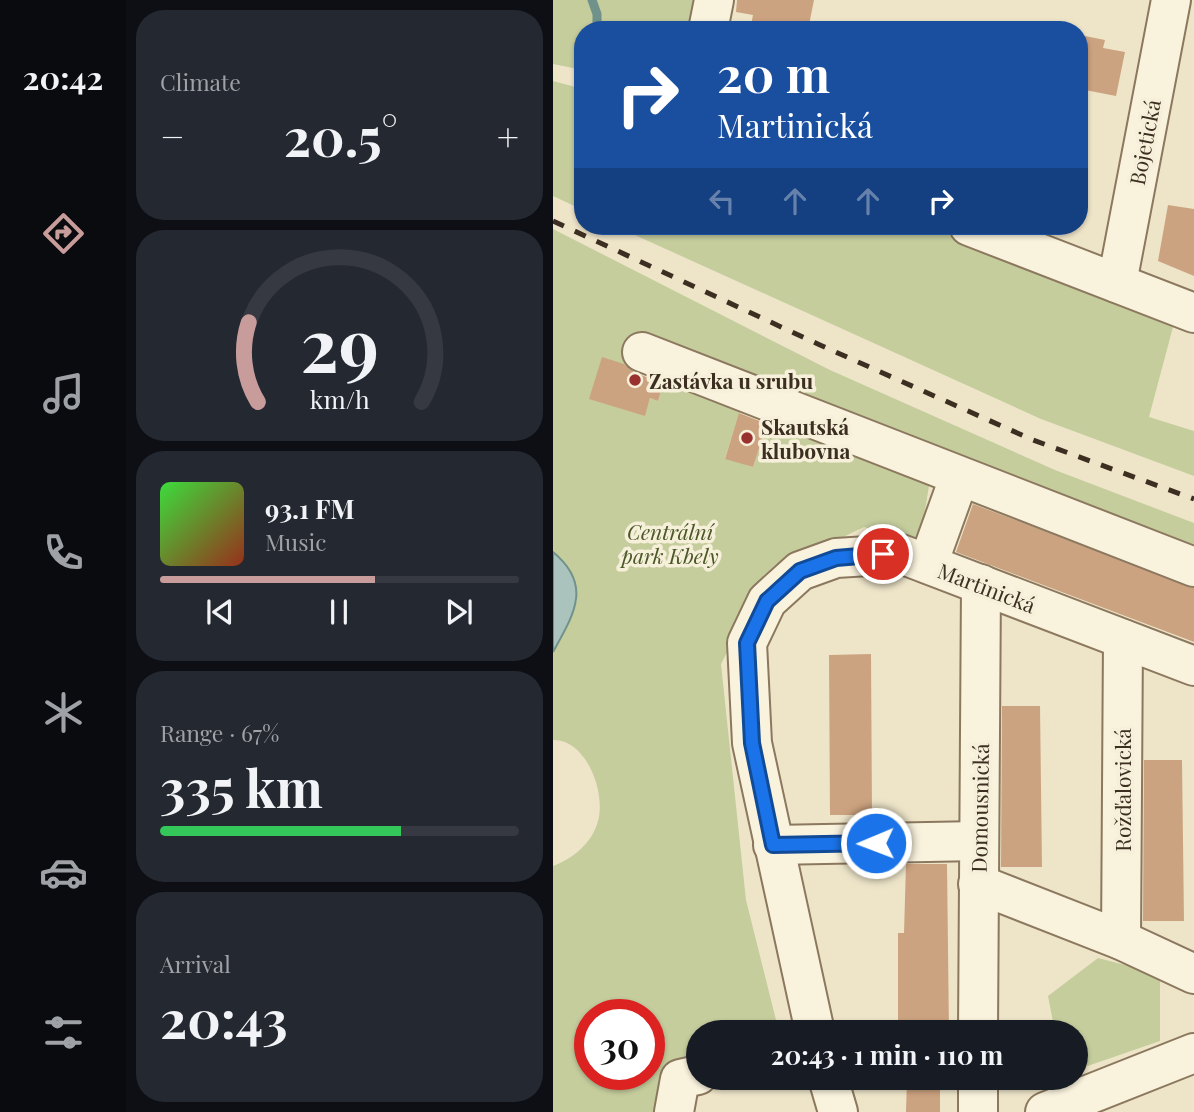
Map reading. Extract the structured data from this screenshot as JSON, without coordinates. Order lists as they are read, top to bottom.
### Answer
{
  "streets": {
    "street": [
      "Bojetická",
      "Martinická",
      "Rožďalovická",
      "Domousnická"
    ]
  },
  "crossings": [
    ["Martinická", "Rožďalovická"],
    ["Martinická", "Domousnická"]
  ],
  "parks": ["Centrální park Kbely"],
  "places": ["Zastávka u srubu", "Skautská klubovna"],
  "page": {
    "tabs": "20:42",
    "tile": [
      "Climate",
      ["Range · 67%", "335 km"],
      ["Arrival", "20:43"]
    ],
    "turn": ["20 m", "Martinická"],
    "heat": ["−", "20.5°", "+"],
    "song": ["93.1 FM", "Music"],
    "limit": "30",
    "trip": "20:43 · 1 min · 110 m",
    "gauge": ["29", "km/h"]
  }
}
